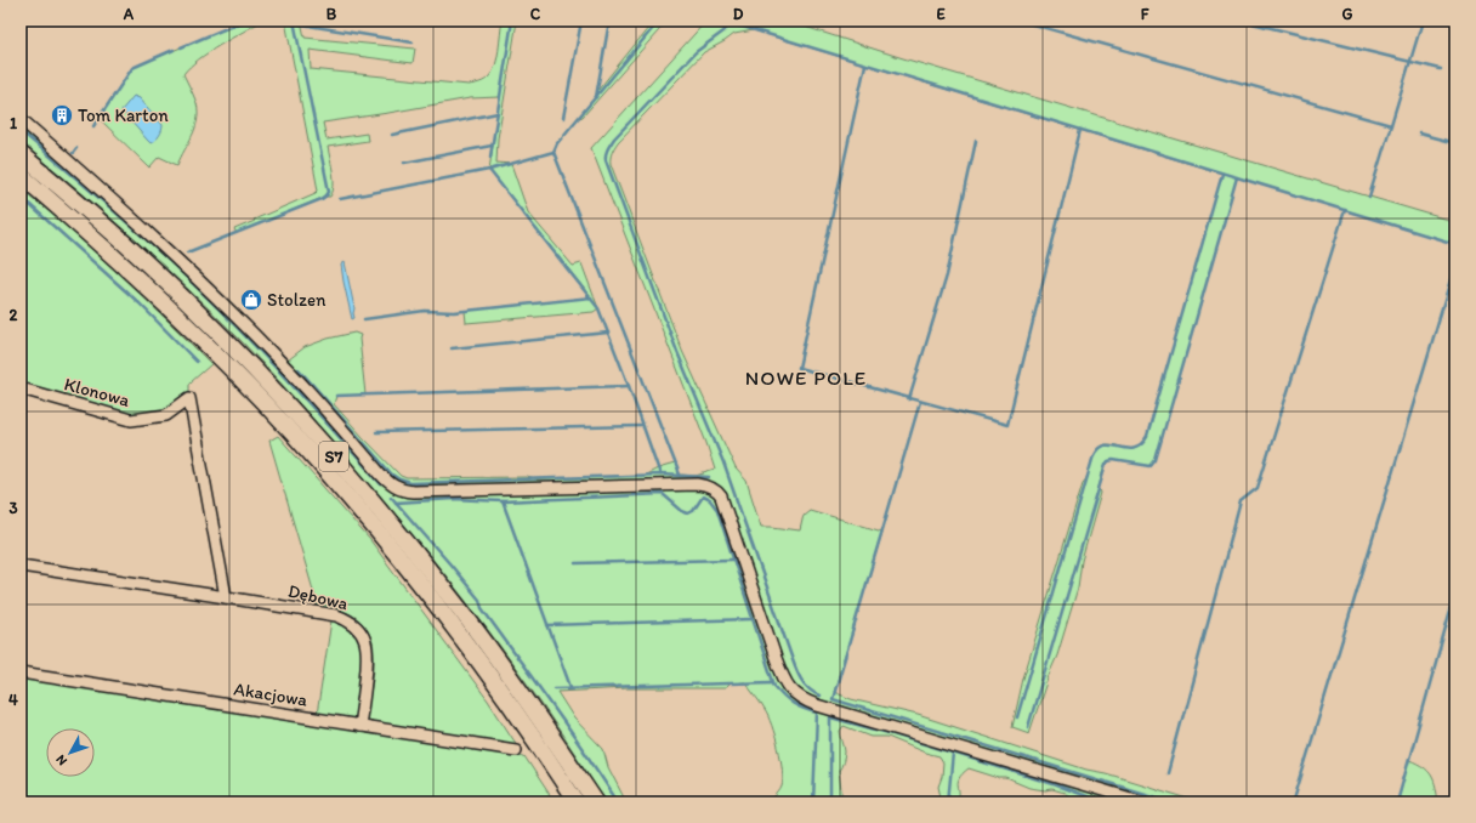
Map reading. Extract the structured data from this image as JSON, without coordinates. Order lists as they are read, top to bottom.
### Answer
{
  "streets": {
    "highway": ["S7"],
    "street": ["Klonowa", "Dębowa", "Akacjowa"]
  },
  "crossings": [
    ["Klonowa", "Dębowa"],
    ["Dębowa", "Akacjowa"]
  ],
  "districts": ["NOWE POLE"],
  "places": {
    "building": ["Tom Karton"],
    "shop": ["Stolzen"]
  },
  "north": "bottom left",
  "grid": {
    "columns": [
      "A",
      "B",
      "C",
      "D",
      "E",
      "F",
      "G"
    ],
    "rows": [
      "1",
      "2",
      "3",
      "4"
    ]
  }
}
